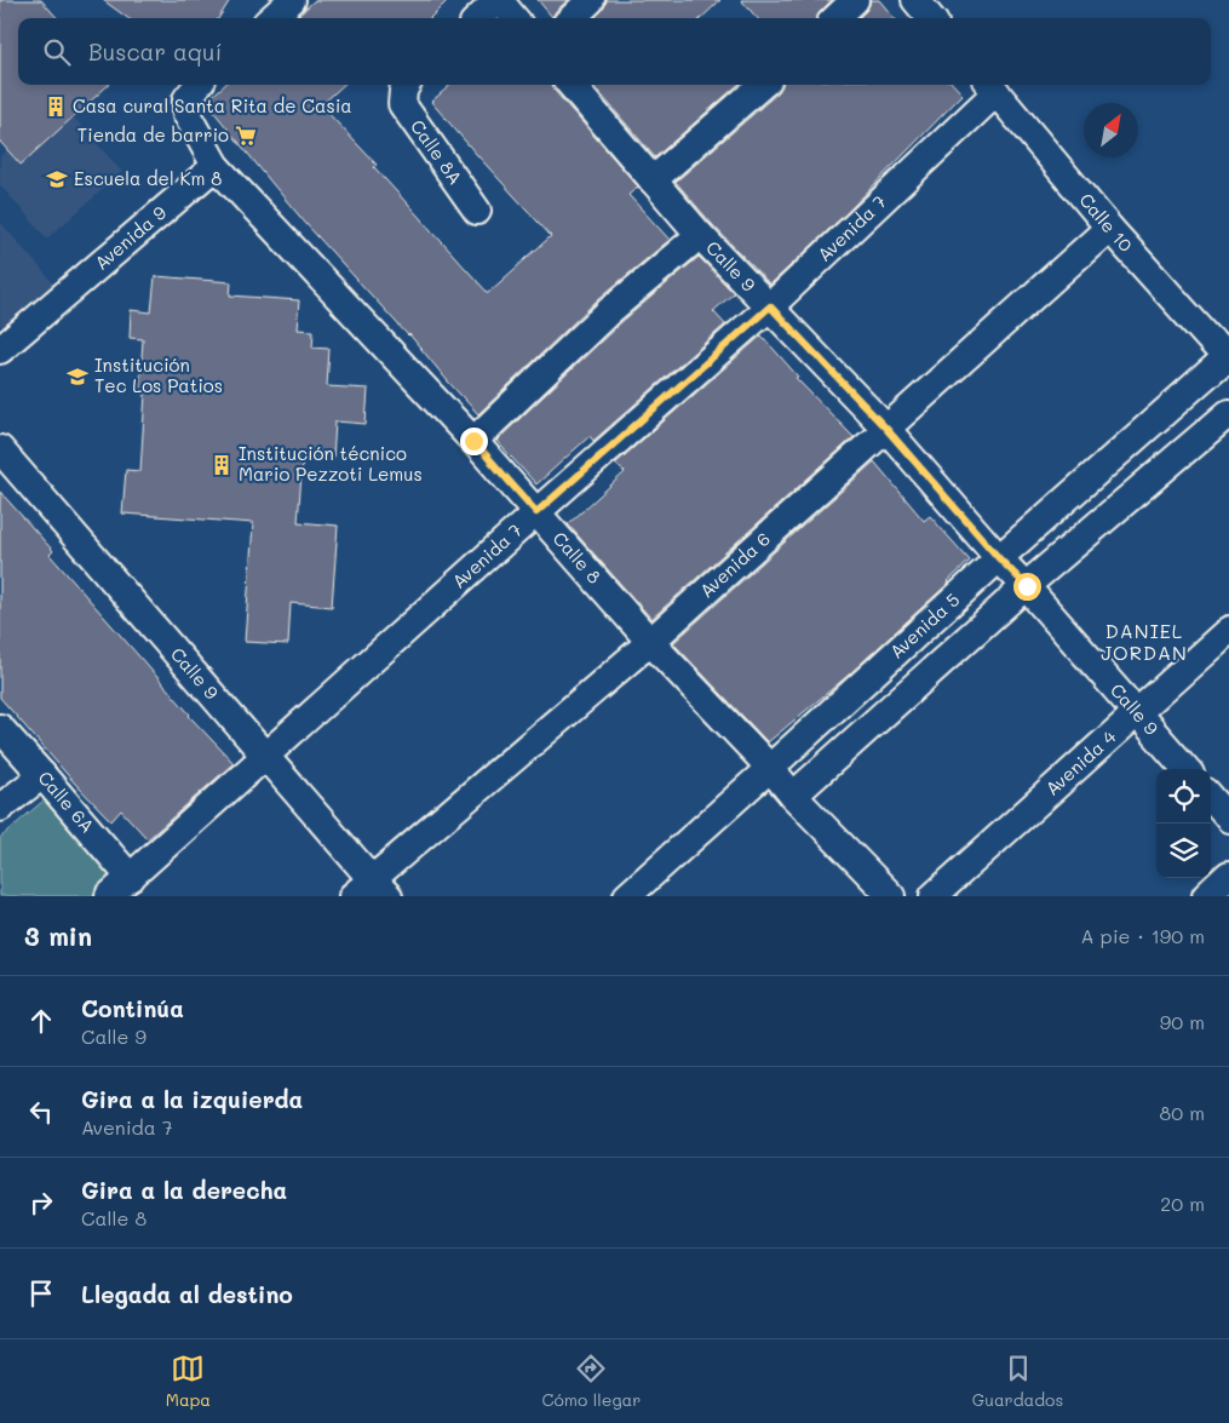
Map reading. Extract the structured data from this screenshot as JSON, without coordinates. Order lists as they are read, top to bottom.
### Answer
{
  "streets": {
    "street": [
      "Calle 8A",
      "Calle 10",
      "Avenida 7",
      "Avenida 9",
      "Calle 9",
      "Calle 8",
      "Avenida 6",
      "Avenida 5",
      "Avenida 4",
      "Calle 6A"
    ]
  },
  "crossings": [
    ["Calle 10", "Avenida 7"],
    ["Calle 10", "Avenida 6"],
    ["Calle 10", "Avenida 5"],
    ["Avenida 7", "Calle 9"],
    ["Avenida 7", "Calle 8"],
    ["Avenida 7", "Calle 6A"],
    ["Avenida 9", "Calle 8"],
    ["Calle 9", "Avenida 6"],
    ["Calle 9", "Avenida 5"],
    ["Calle 9", "Avenida 4"],
    ["Calle 8", "Avenida 6"],
    ["Calle 8", "Avenida 5"]
  ],
  "districts": ["DANIEL JORDAN"],
  "places": {
    "building": ["Casa cural Santa Rita de Casia", "Institución técnico Mario Pezzoti Lemus"],
    "supermarket": ["Tienda de barrio"],
    "school or university": ["Escuela del Km 8", "Institución Tec Los Patios"]
  },
  "north": "top right",
  "page": {
    "search": "Buscar aquí",
    "heading": ["3 min", "A pie · 190 m"],
    "list": [
      ["Continúa", "Calle 9", "90 m"],
      ["Gira a la izquierda", "Avenida 7", "80 m"],
      ["Gira a la derecha", "Calle 8", "20 m"],
      "Llegada al destino"
    ],
    "nav": ["Mapa", "Cómo llegar", "Guardados"]
  }
}
